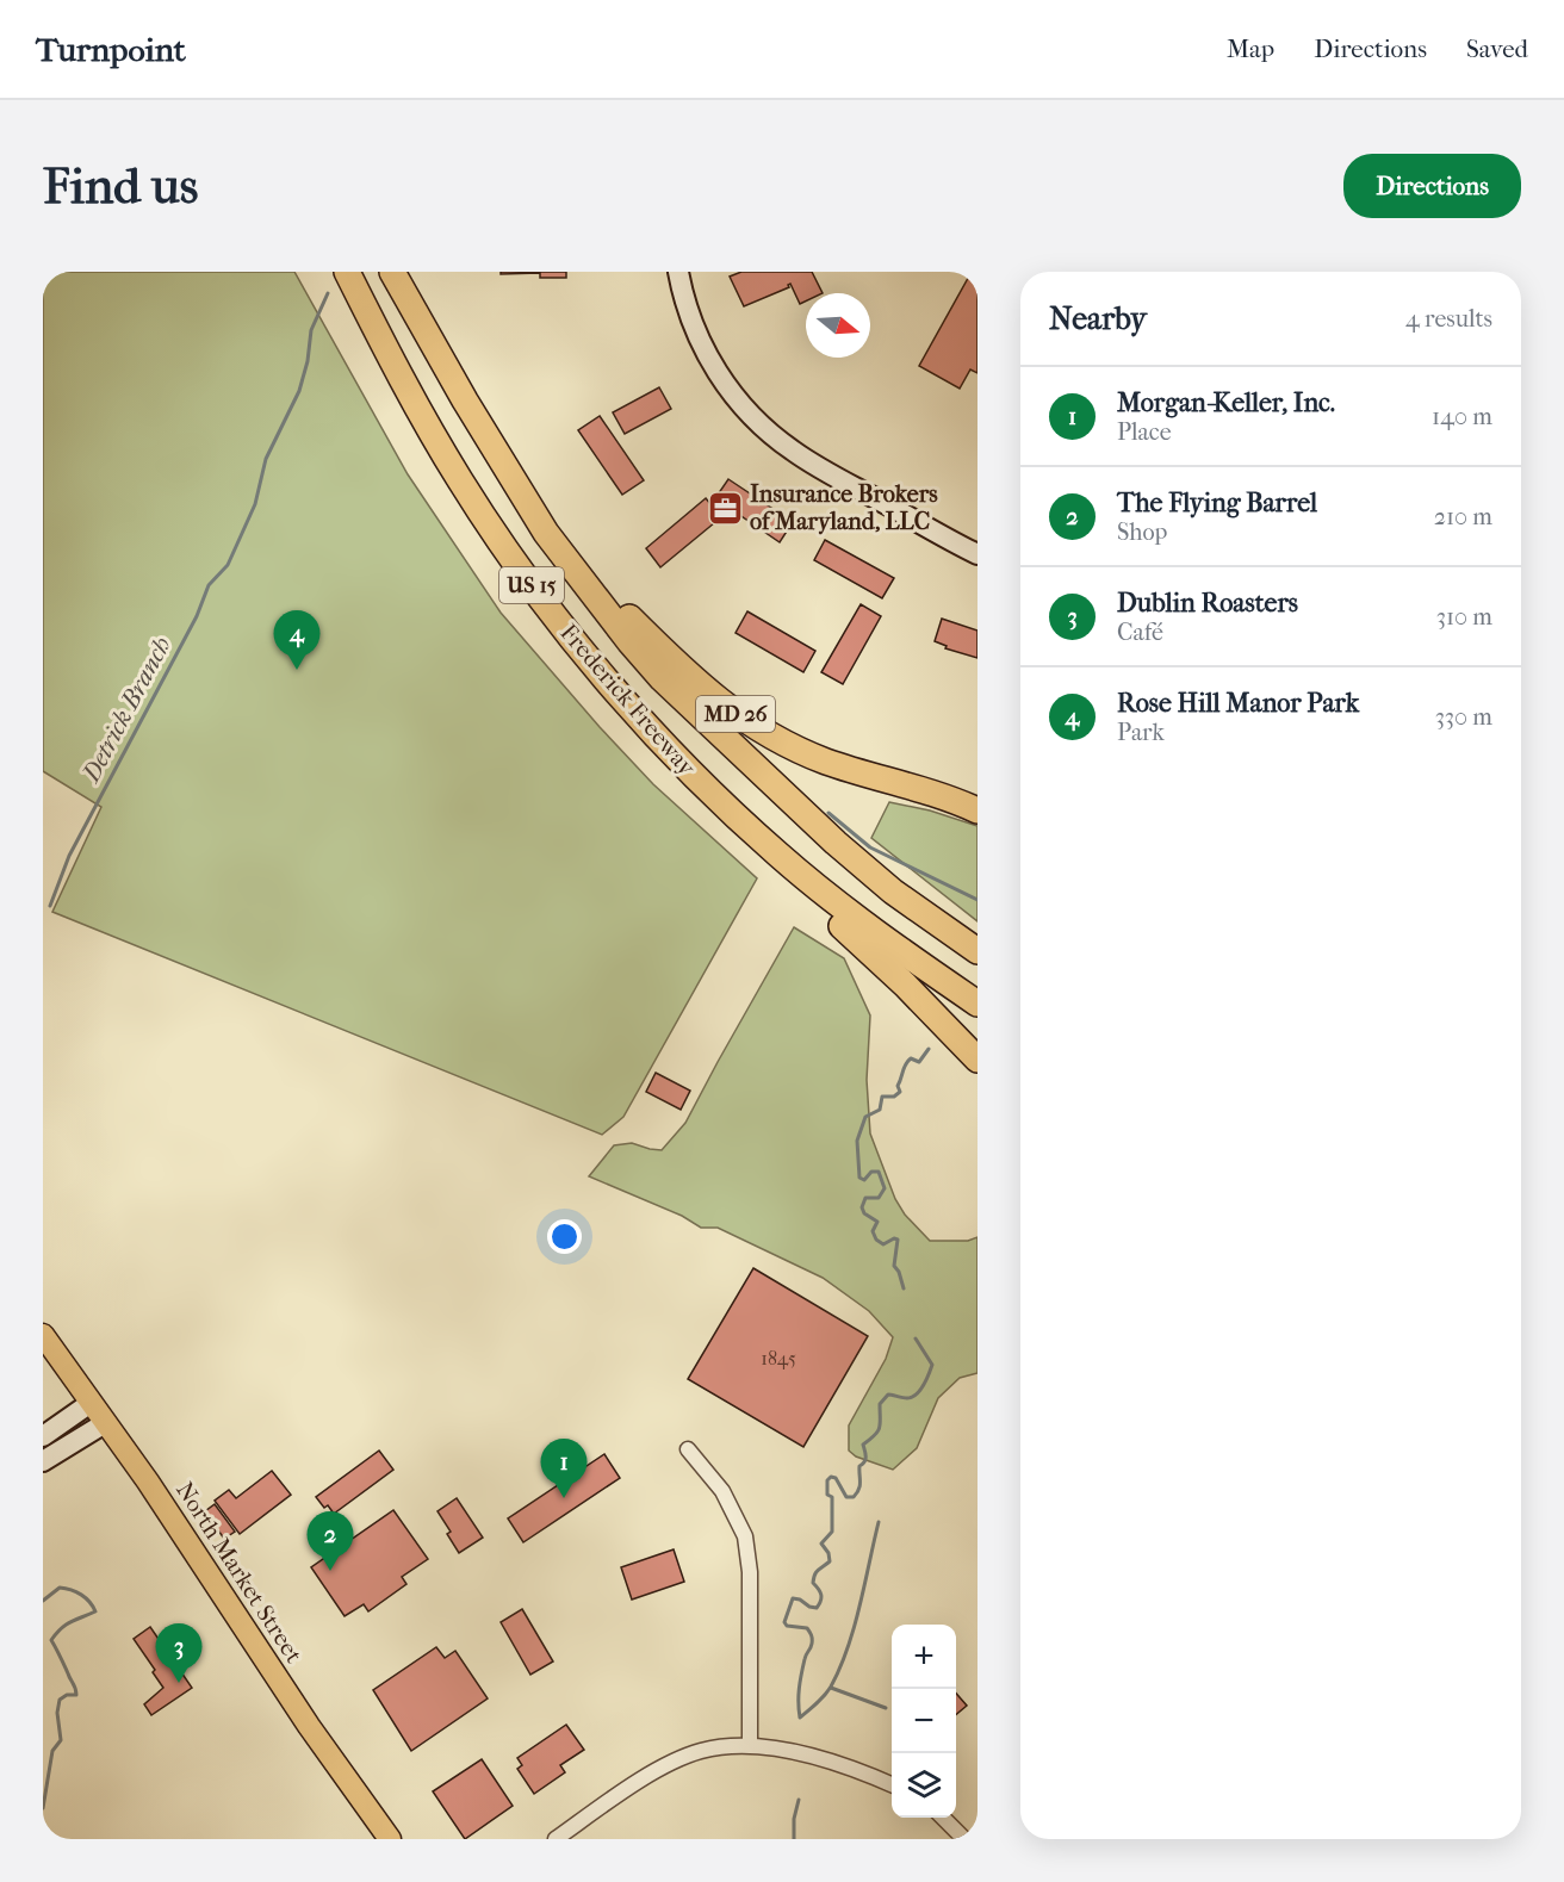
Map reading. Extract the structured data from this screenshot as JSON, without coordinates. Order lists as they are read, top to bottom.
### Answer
{
  "streets": {
    "highway": ["US 15", "Frederick Freeway", "MD 26"],
    "main road": ["North Market Street"]
  },
  "crossings": [
    ["US 15", "Frederick Freeway"],
    ["US 15", "MD 26"]
  ],
  "water": ["Detrick Branch"],
  "places": {
    "office": ["Insurance Brokers of Maryland, LLC"]
  },
  "house_numbers": ["1845"],
  "north": "right",
  "page": {
    "header": "Turnpoint",
    "nav": ["Map", "Directions", "Saved"],
    "buttons": "Directions",
    "title": "Find us",
    "heading": ["Nearby", "4 results"],
    "list": [
      {
        "mark": "1",
        "name": "Morgan-Keller, Inc.",
        "note": "Place",
        "value": "140 m"
      },
      {
        "mark": "2",
        "name": "The Flying Barrel",
        "note": "Shop",
        "value": "210 m"
      },
      {
        "mark": "3",
        "name": "Dublin Roasters",
        "note": "Café",
        "value": "310 m"
      },
      {
        "mark": "4",
        "name": "Rose Hill Manor Park",
        "note": "Park",
        "value": "330 m"
      }
    ],
    "pins": [
      "4",
      "1",
      "2",
      "3"
    ],
    "map_buttons": ["+", "−"]
  }
}
